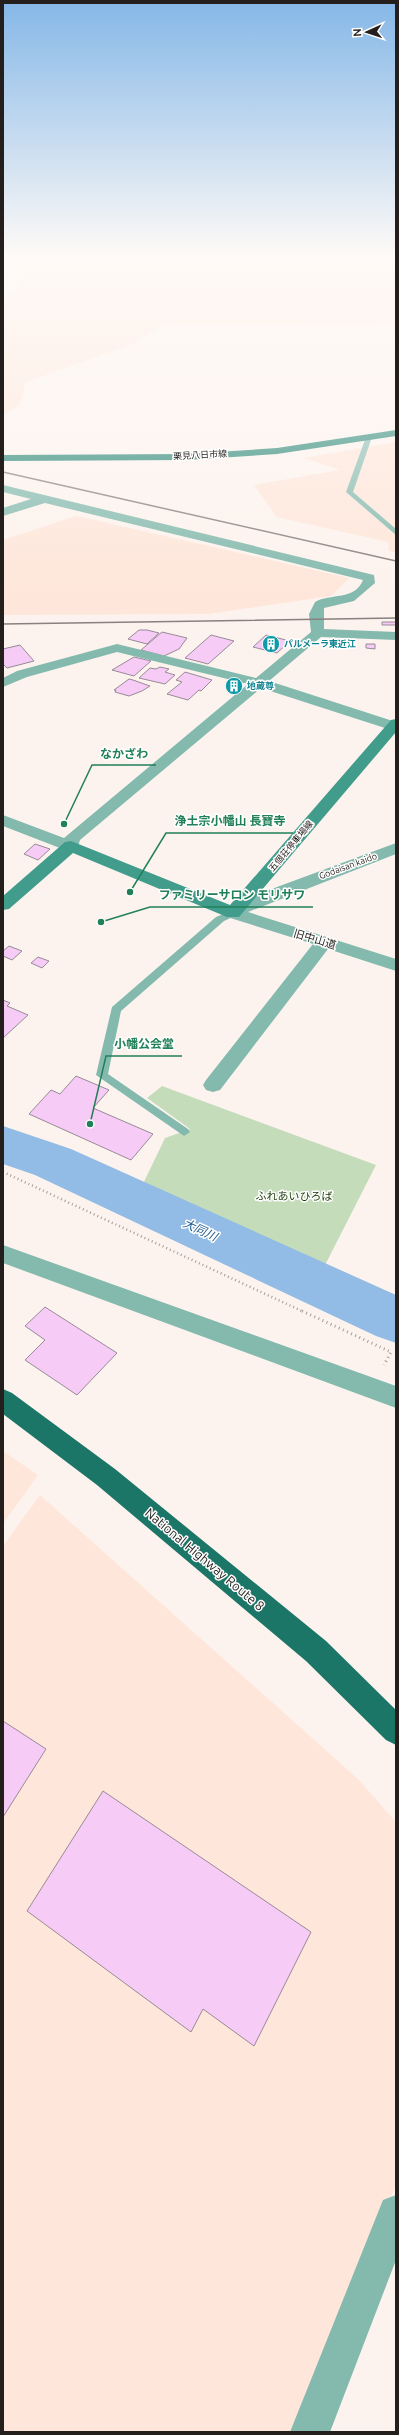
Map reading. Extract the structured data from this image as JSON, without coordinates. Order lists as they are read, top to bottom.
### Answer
{
  "streets": {
    "highway": ["National Highway Route 8"],
    "main road": ["栗見八日市線", "五個荘停車場線"],
    "street": ["Godaisan kaido", "旧中山道"]
  },
  "crossings": [
    ["五個荘停車場線", "Godaisan kaido"],
    ["五個荘停車場線", "旧中山道"],
    ["Godaisan kaido", "旧中山道"]
  ],
  "water": ["大同川"],
  "parks": ["ふれあいひろば"],
  "places": {
    "building": ["パルメーラ東近江", "地蔵尊"],
    "other": [
      "なかざわ",
      "浄土宗小幡山 長寶寺",
      "ファミリーサロン モリサワ",
      "小幡公会堂"
    ]
  },
  "north": "left"
}
